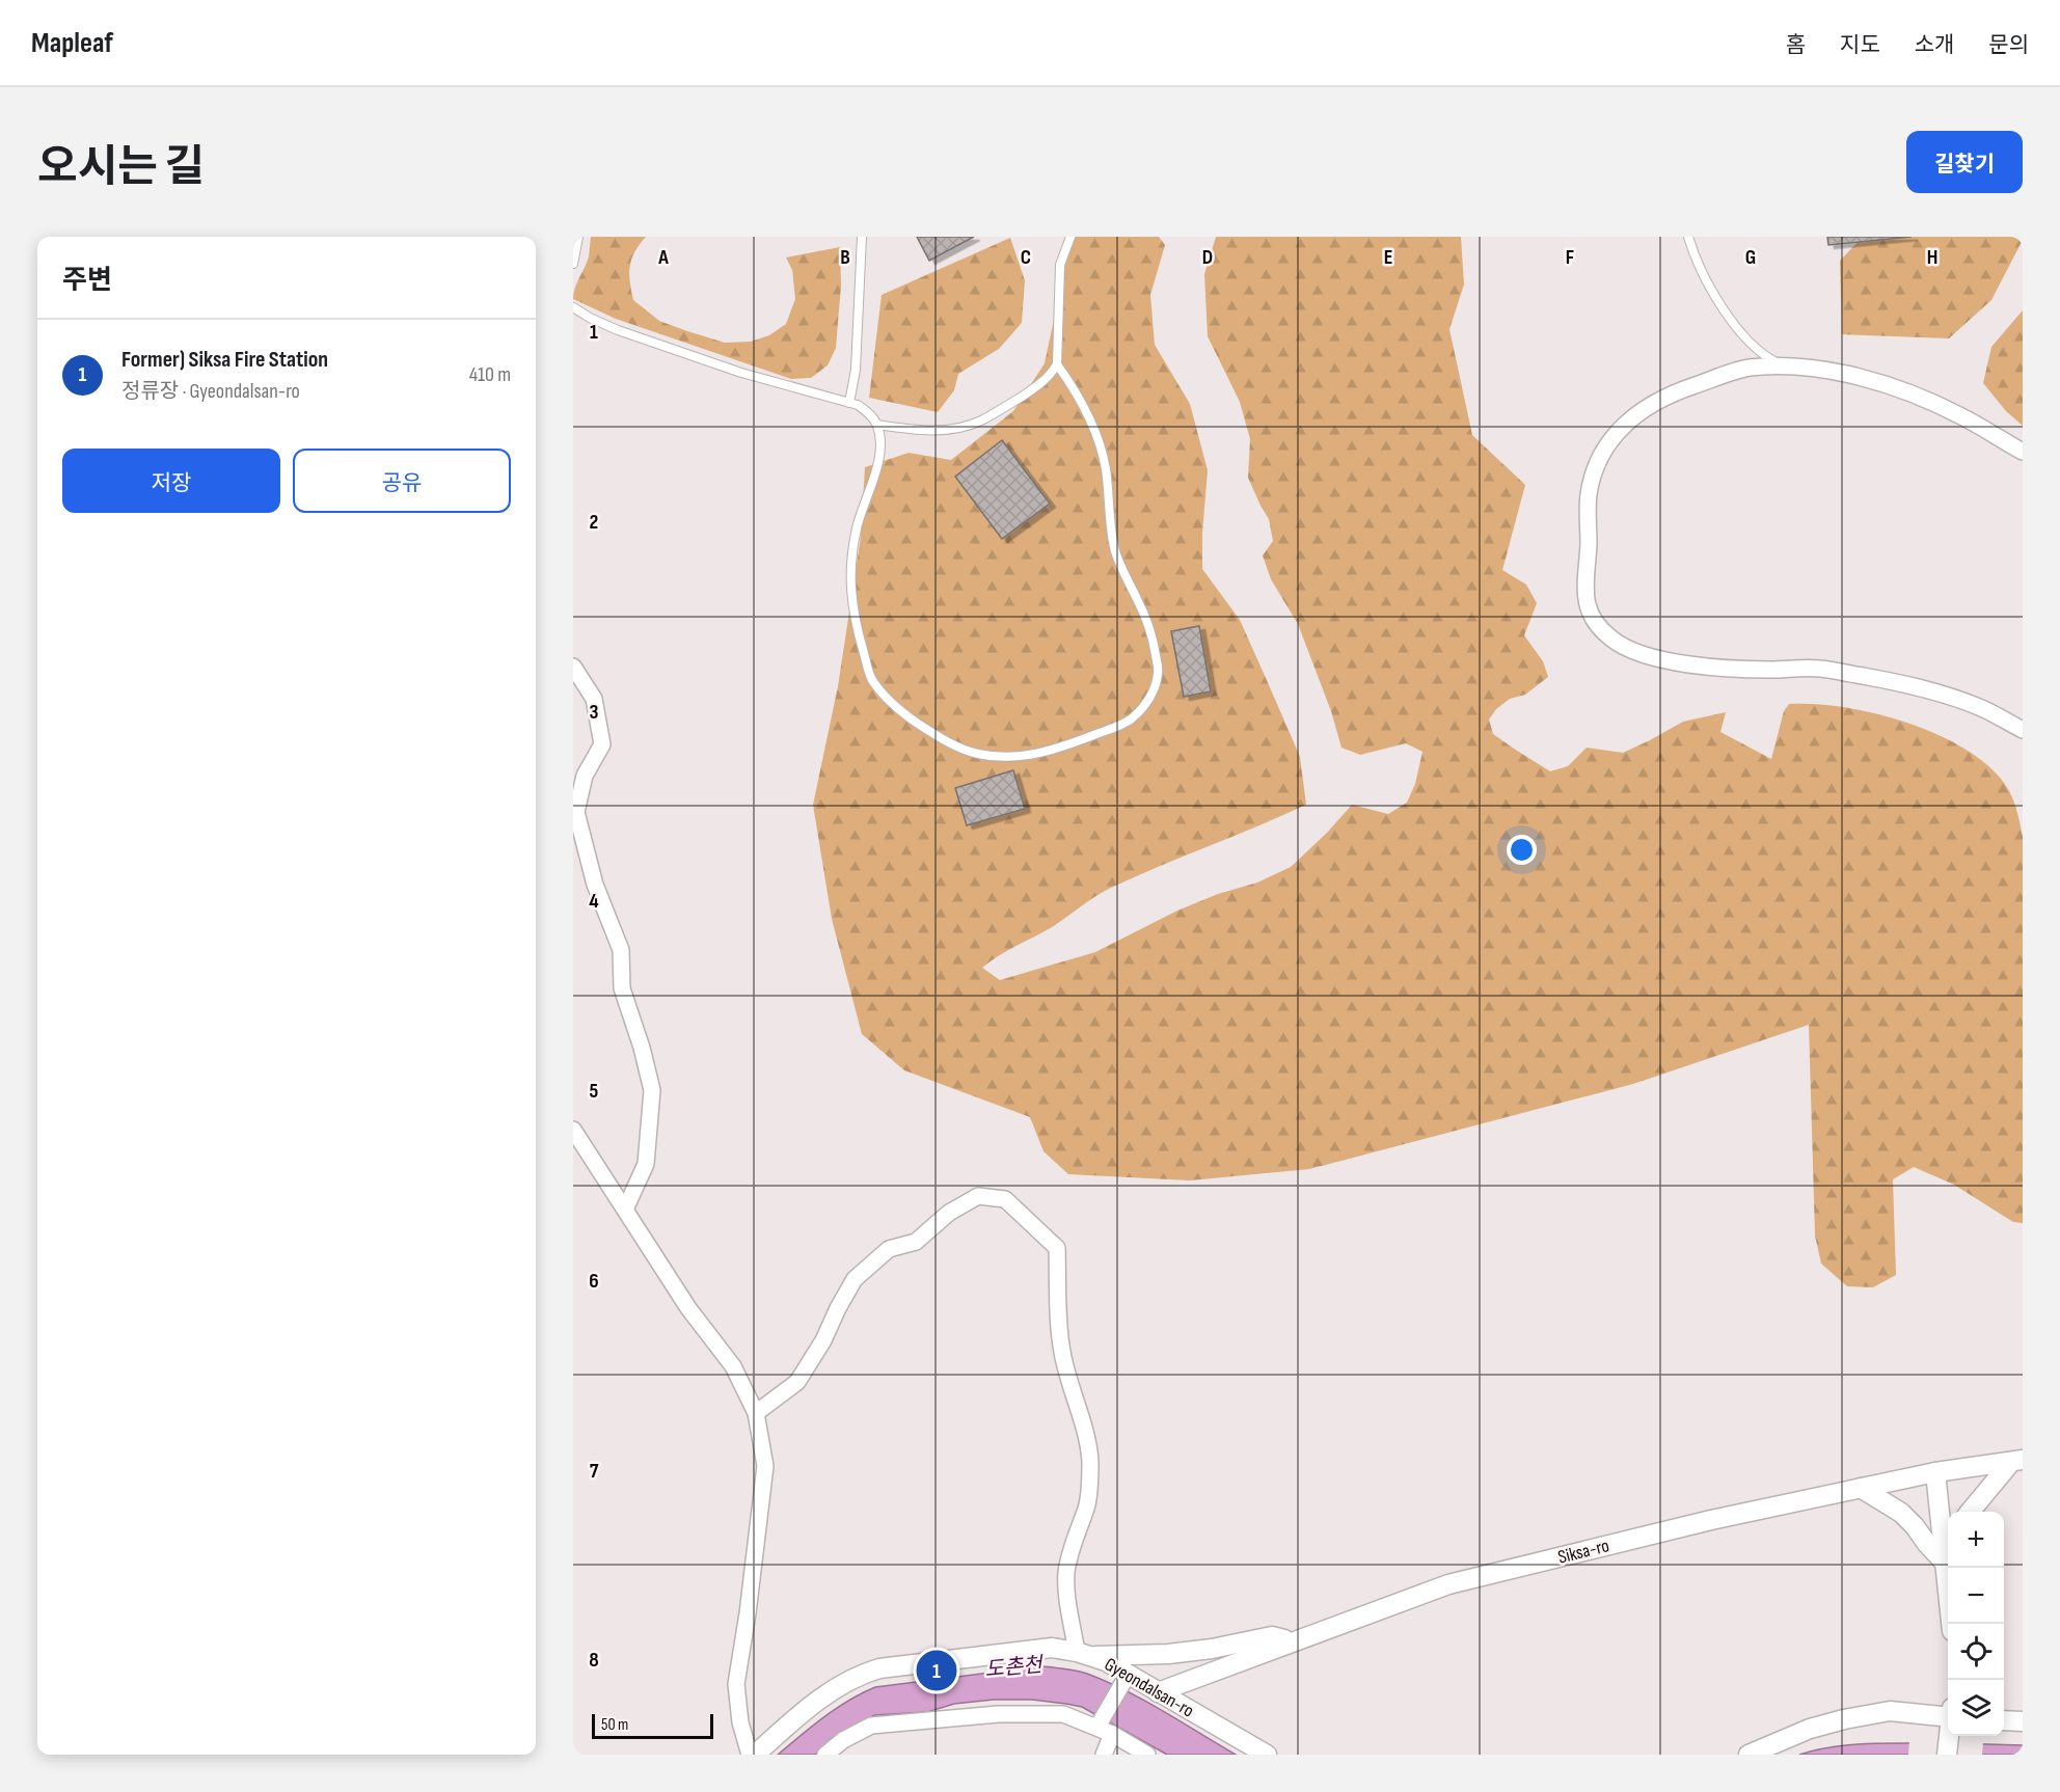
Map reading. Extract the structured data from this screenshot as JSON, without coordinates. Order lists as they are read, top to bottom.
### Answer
{
  "streets": {
    "street": ["Siksa-ro", "Gyeondalsan-ro"]
  },
  "crossings": [
    ["Siksa-ro", "Gyeondalsan-ro"]
  ],
  "water": ["도촌천"],
  "scale_bar": "50 m",
  "page": {
    "header": "Mapleaf",
    "nav": [
      "홈",
      "지도",
      "소개",
      "문의"
    ],
    "title": "오시는 길",
    "buttons": [
      "길찾기",
      ["저장", "공유"]
    ],
    "heading": "주변",
    "list": [
      {
        "mark": "1",
        "name": "Former) Siksa Fire Station",
        "note": "정류장 · Gyeondalsan-ro",
        "value": "410 m"
      }
    ],
    "map_buttons": ["+", "−"],
    "pins": "1",
    "scale": "50 m"
  },
  "grid": {
    "columns": [
      "A",
      "B",
      "C",
      "D",
      "E",
      "F",
      "G",
      "H"
    ],
    "rows": [
      "1",
      "2",
      "3",
      "4",
      "5",
      "6",
      "7",
      "8"
    ]
  }
}
